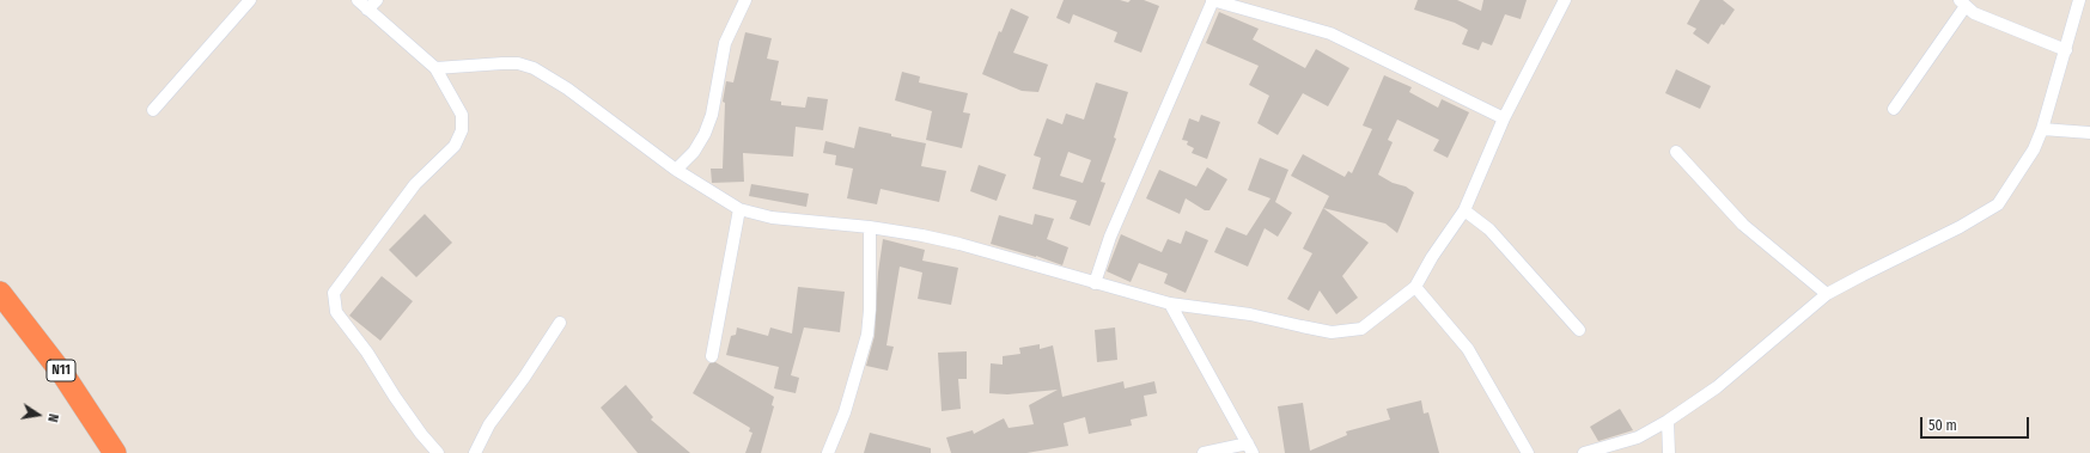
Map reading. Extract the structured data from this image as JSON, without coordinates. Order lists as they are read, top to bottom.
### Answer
{
  "streets": {
    "highway": ["N11"]
  },
  "scale_bar": "50 m",
  "north": "right"
}
